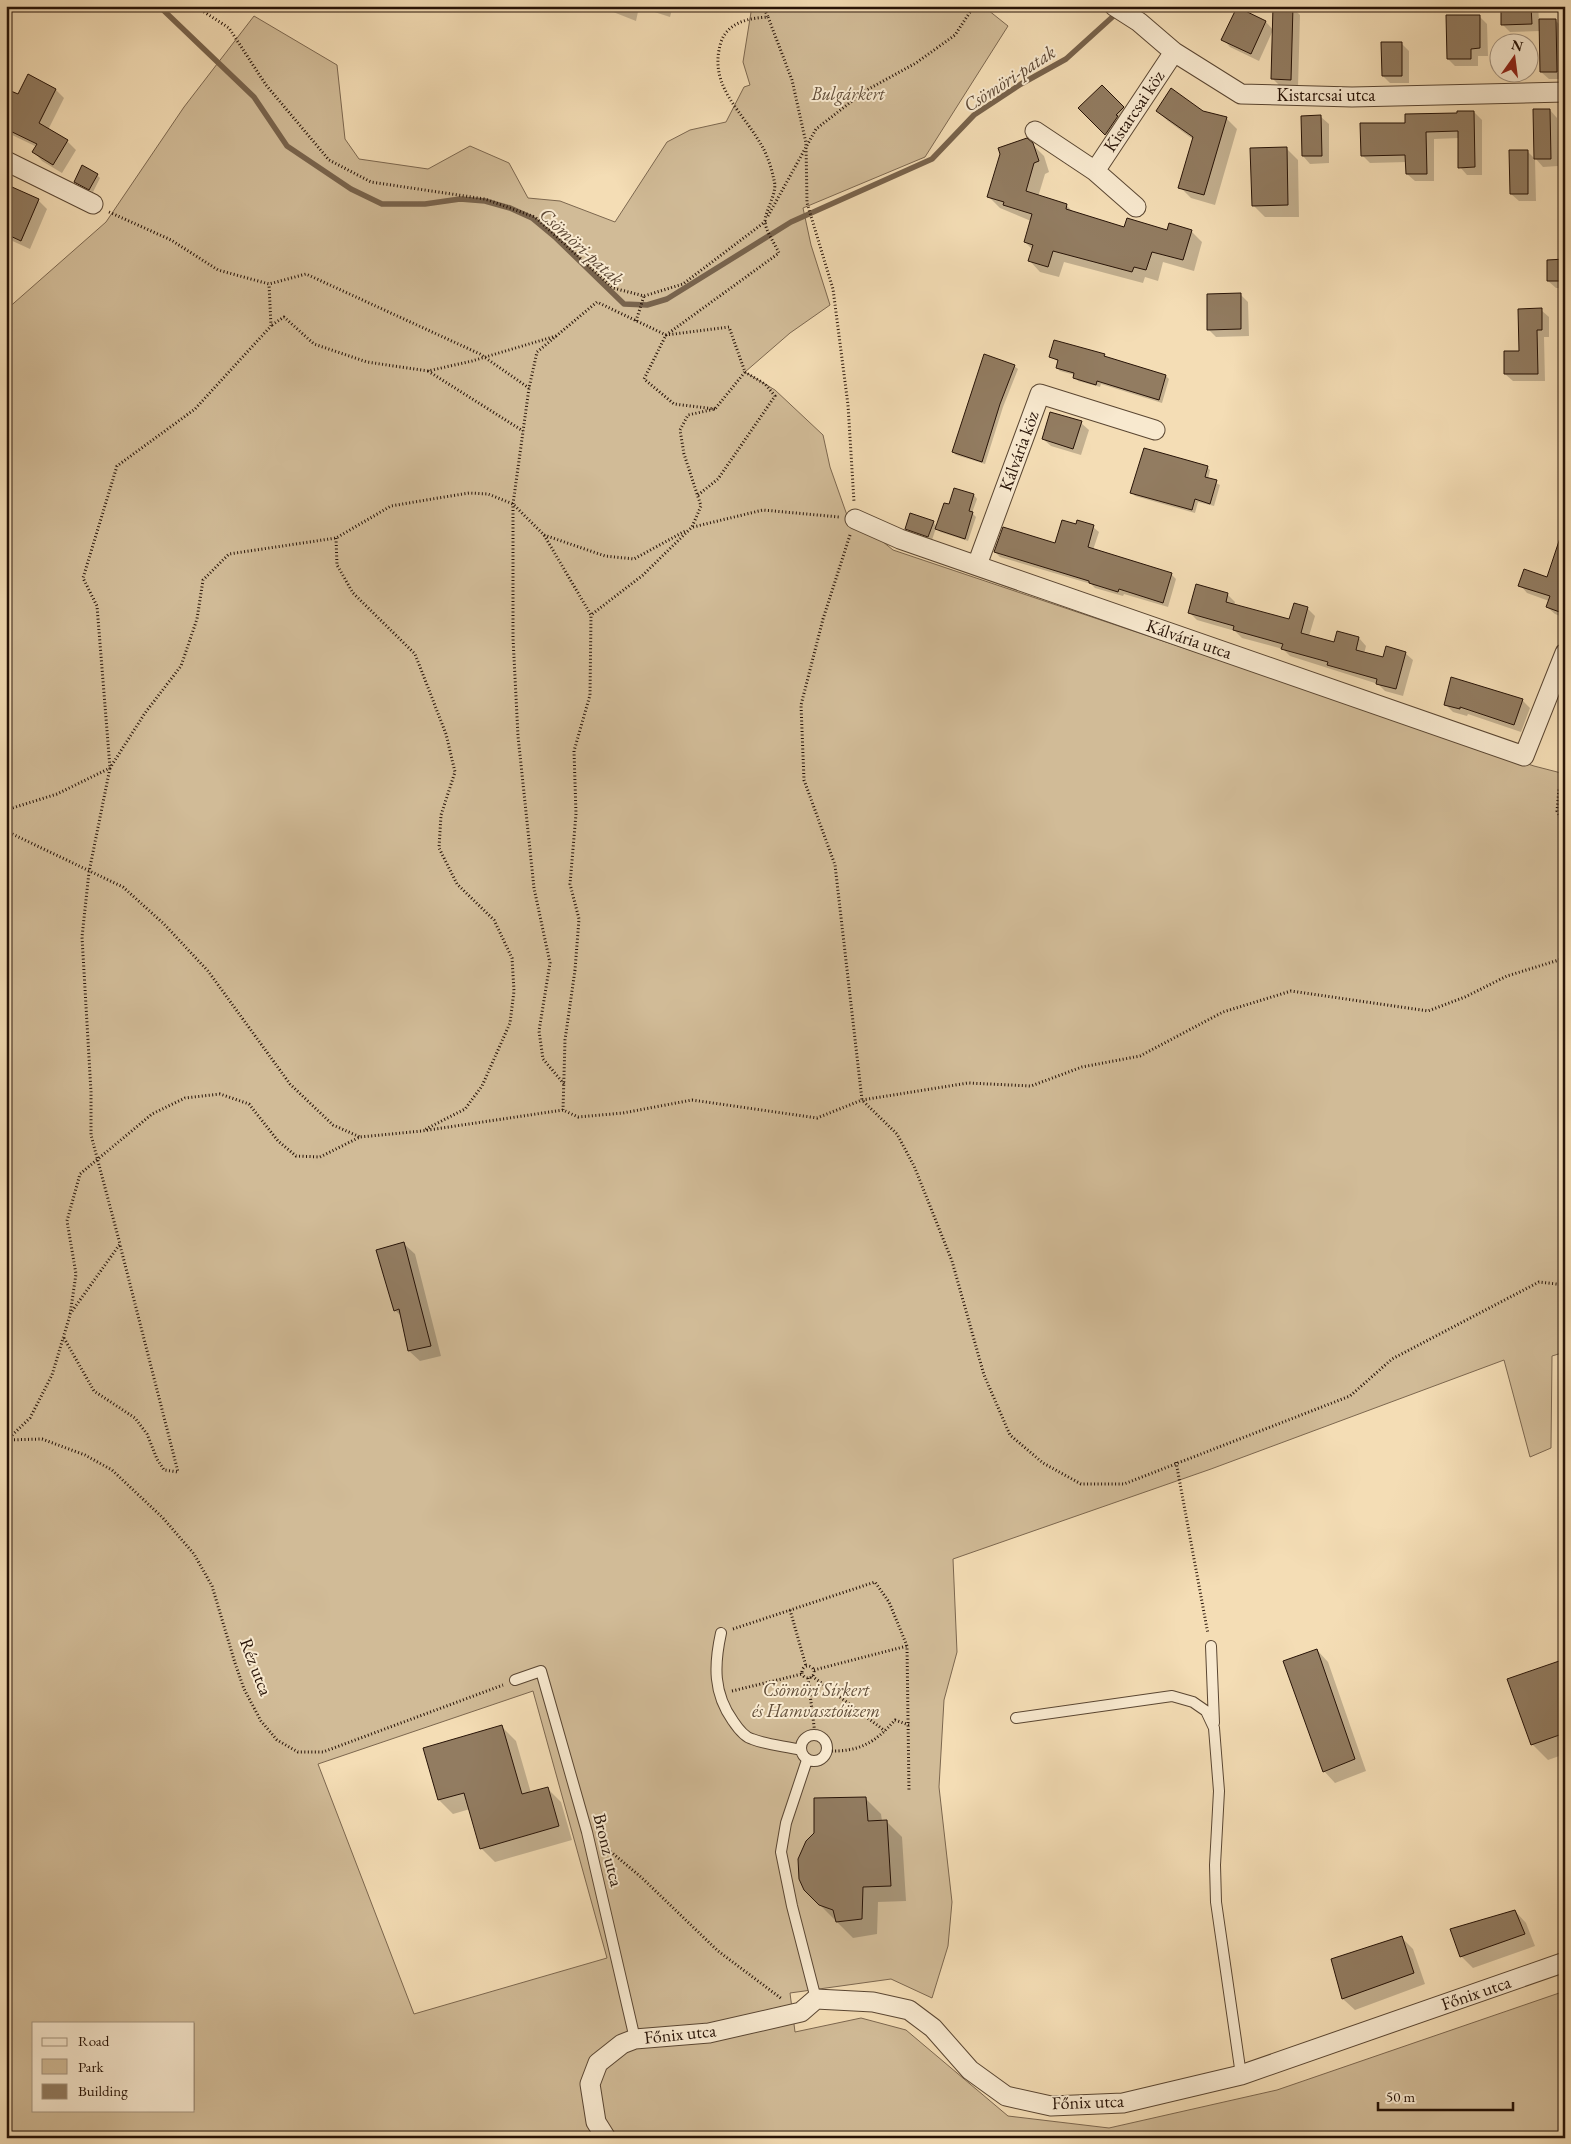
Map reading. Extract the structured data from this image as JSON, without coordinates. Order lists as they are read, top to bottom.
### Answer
{
  "streets": {
    "street": [
      "Kistarcsai utca",
      "Kistarcsai köz",
      "Kálvária köz",
      "Kálvária utca",
      "Főnix utca"
    ],
    "lane": ["Bronz utca"],
    "path": ["Réz utca"]
  },
  "crossings": [
    ["Kistarcsai utca", "Kistarcsai köz"],
    ["Kálvária köz", "Kálvária utca"],
    ["Réz utca", "Bronz utca"],
    ["Bronz utca", "Főnix utca"]
  ],
  "water": ["Csömöri-patak"],
  "parks": ["Bulgárkert", "Csömöri Sírkert és Hamvasztóüzem"],
  "legend": ["Road", "Park", "Building"],
  "scale_bar": "50 m",
  "north": "top"
}
